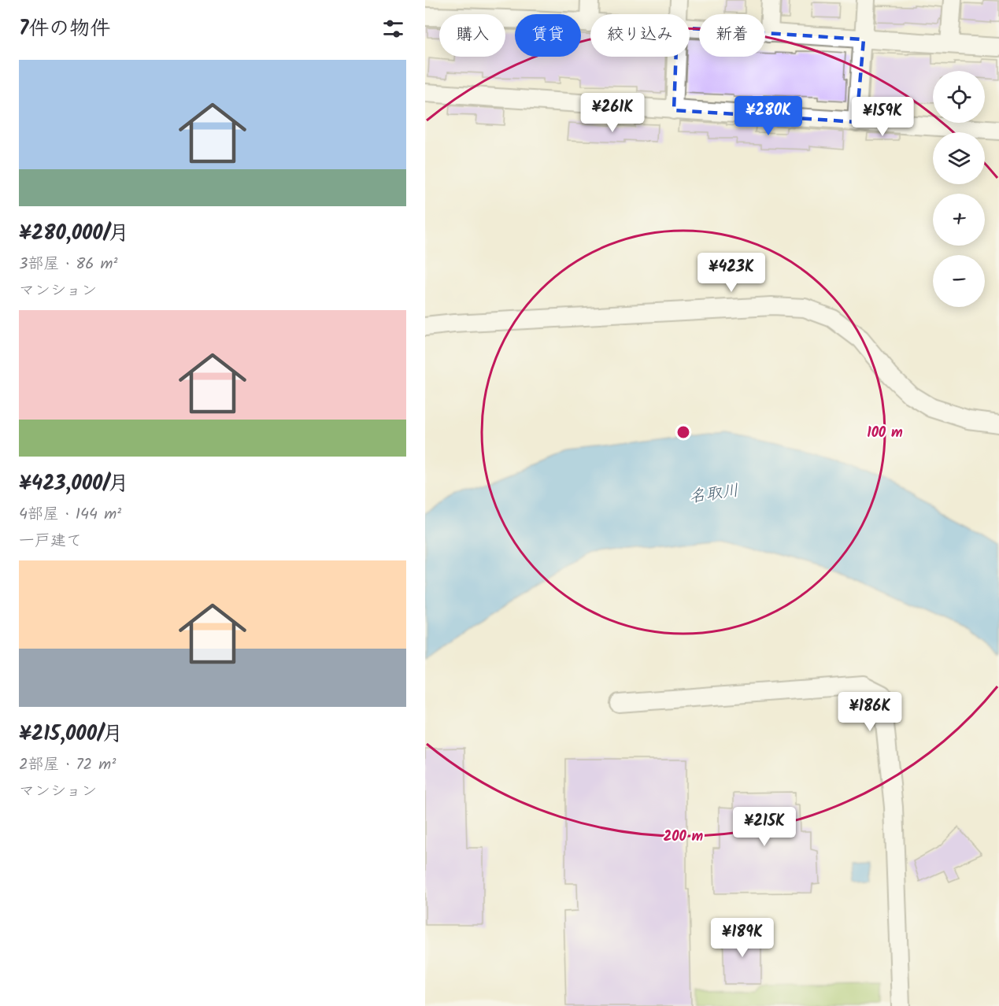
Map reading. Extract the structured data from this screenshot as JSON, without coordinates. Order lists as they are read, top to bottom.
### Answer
{
  "water": ["名取川"],
  "page": {
    "heading": "7件の物件",
    "chip": [
      "購入",
      "賃貸",
      "絞り込み",
      "新着"
    ],
    "list": [
      {
        "name": "¥280,000/月",
        "note": "3部屋 · 86 m² · マンション"
      },
      {
        "name": "¥423,000/月",
        "note": "4部屋 · 144 m² · 一戸建て"
      },
      {
        "name": "¥215,000/月",
        "note": "2部屋 · 72 m² · マンション"
      }
    ],
    "map_buttons": ["+", "−"],
    "price": [
      "¥261K",
      "¥280K",
      "¥159K",
      "¥423K",
      "¥186K",
      "¥215K",
      "¥189K"
    ]
  },
  "rings": ["100 m", "200 m"]
}
